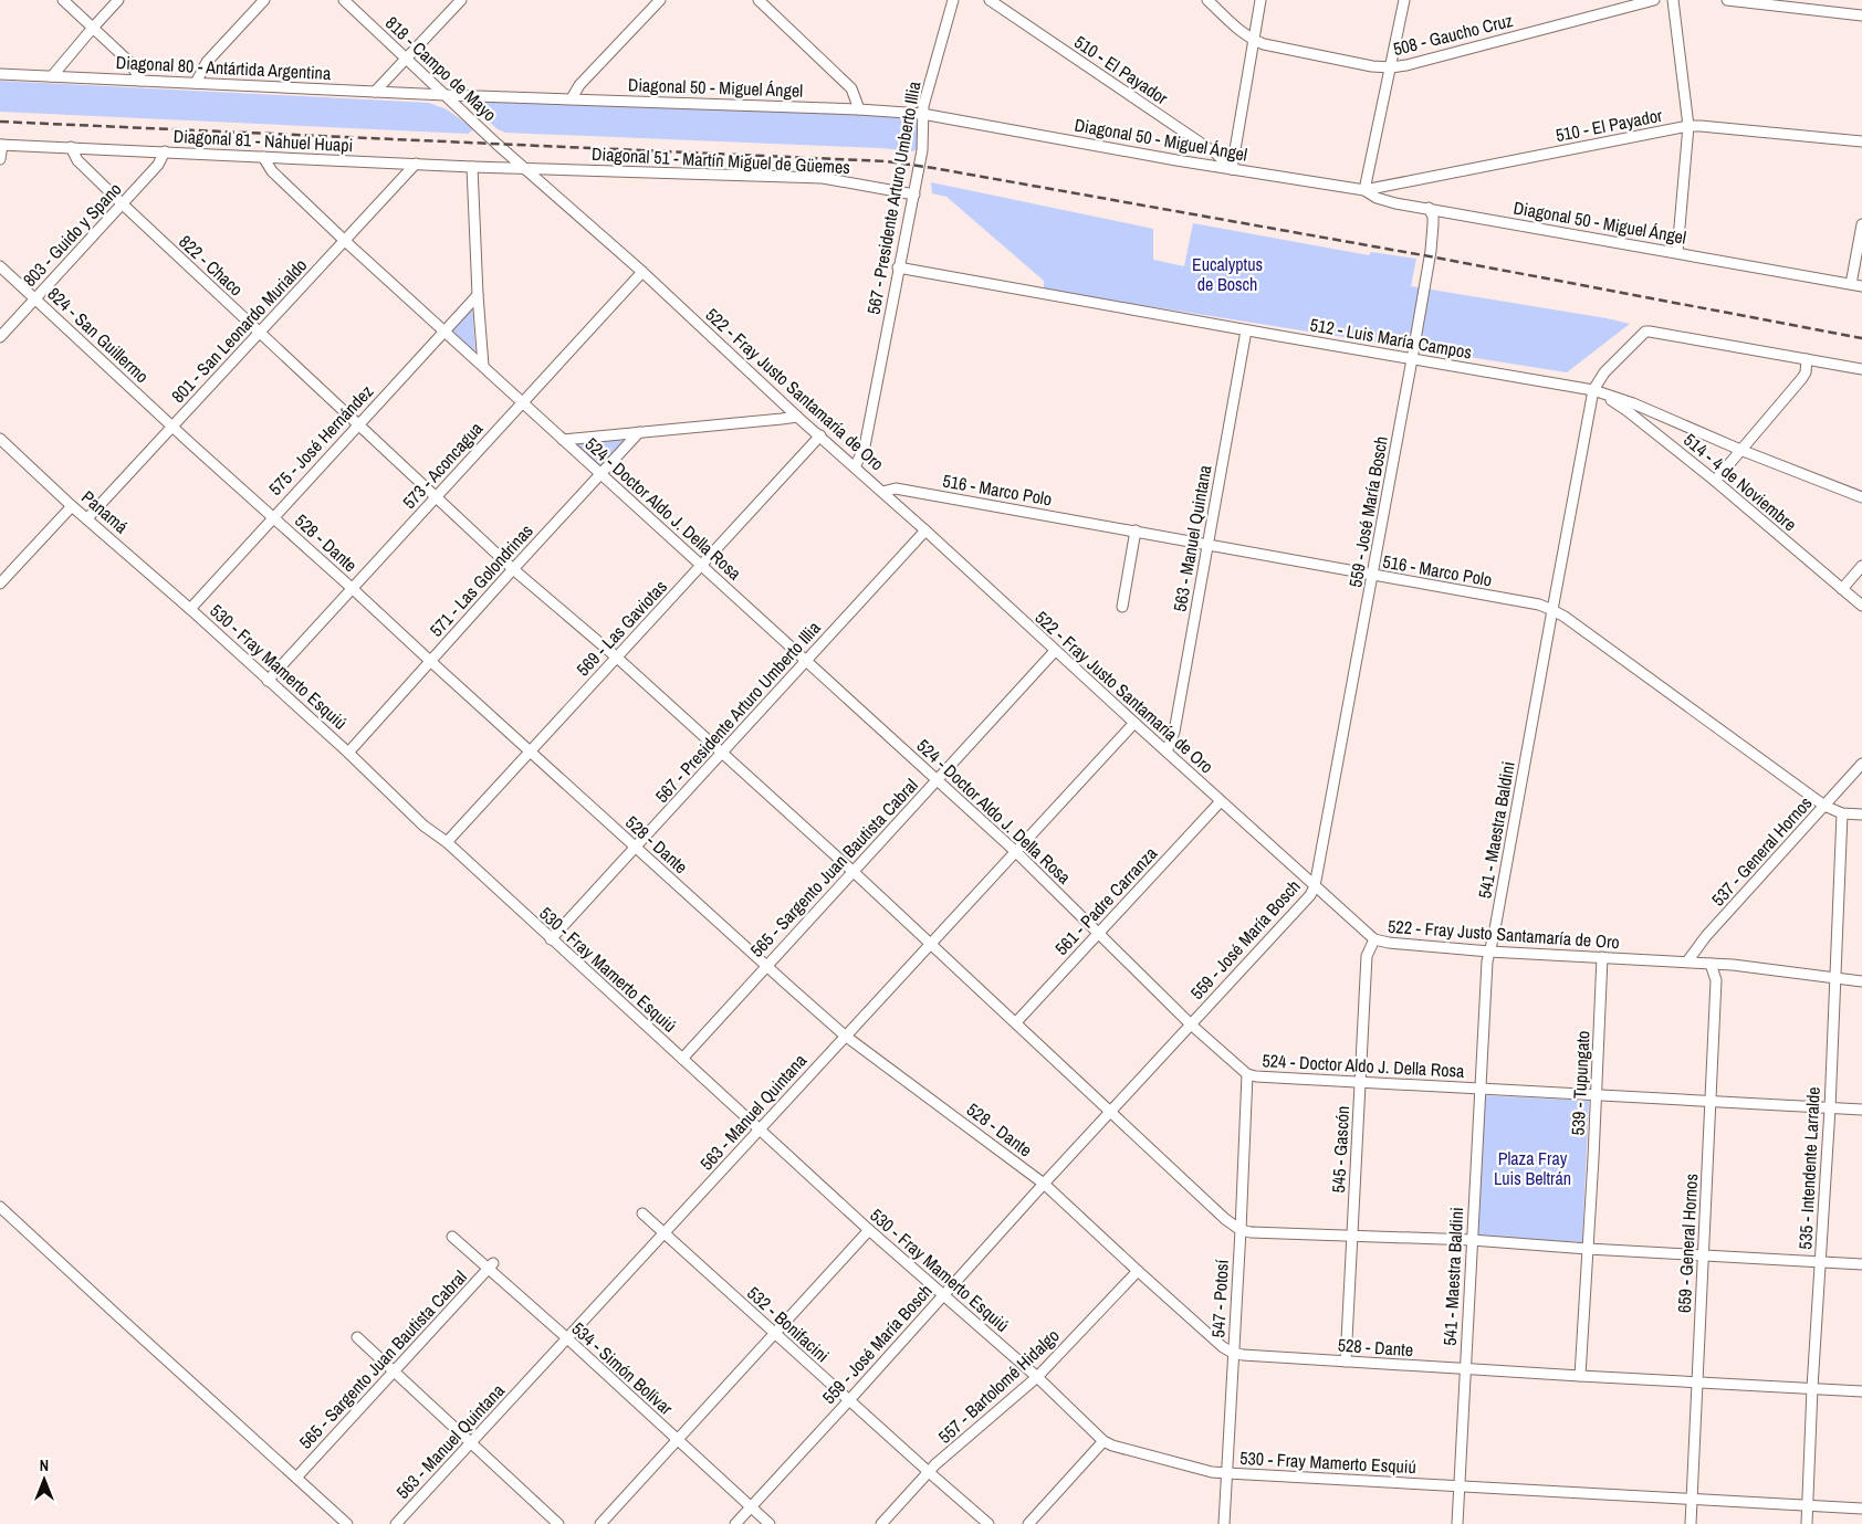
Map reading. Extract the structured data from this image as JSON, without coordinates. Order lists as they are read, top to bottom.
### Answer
{
  "streets": {
    "street": [
      "508 - Gaucho Cruz",
      "Diagonal 80 - Antártida Argentina",
      "818 - Campo de Mayo",
      "510 - El Payador",
      "Diagonal 50 - Miguel Ángel",
      "Diagonal 81 - Nahuel Huapi",
      "Diagonal 51 - Martín Miguel de Güemes",
      "567 - Presidente Arturo Umberto Illia",
      "803 - Guido y Spano",
      "822 - Chaco",
      "801 - San Leonardo Murialdo",
      "824 - San Guillermo",
      "512 - Luis María Campos",
      "522 - Fray Justo Santamaría de Oro",
      "575 - José Hernández",
      "573 - Aconcagua",
      "514 - 4 de Noviembre",
      "516 - Marco Polo",
      "524 - Doctor Aldo J. Della Rosa",
      "Panamá",
      "559 - José María Bosch",
      "563 - Manuel Quintana",
      "528 - Dante",
      "571 - Las Golondrinas",
      "569 - Las Gaviotas",
      "530 - Fray Mamerto Esquiú",
      "541 - Maestra Baldini",
      "537 - General Hornos",
      "565 - Sargento Juan Bautista Cabral",
      "561 - Padre Carranza",
      "539 - Tupungato",
      "545 - Gascón",
      "535 - Intendente Larralde",
      "659 - General Hornos",
      "547 - Potosí",
      "532 - Bonifacini",
      "534 - Simón Bolívar",
      "557 - Bartolomé Hidalgo"
    ]
  },
  "crossings": [
    ["Diagonal 80 - Antártida Argentina", "818 - Campo de Mayo"],
    ["Diagonal 80 - Antártida Argentina", "Diagonal 50 - Miguel Ángel"],
    ["818 - Campo de Mayo", "Diagonal 50 - Miguel Ángel"],
    ["818 - Campo de Mayo", "522 - Fray Justo Santamaría de Oro"],
    ["510 - El Payador", "Diagonal 50 - Miguel Ángel"],
    ["Diagonal 50 - Miguel Ángel", "567 - Presidente Arturo Umberto Illia"],
    ["Diagonal 50 - Miguel Ángel", "559 - José María Bosch"],
    ["Diagonal 81 - Nahuel Huapi", "Diagonal 51 - Martín Miguel de Güemes"],
    ["Diagonal 81 - Nahuel Huapi", "803 - Guido y Spano"],
    ["Diagonal 81 - Nahuel Huapi", "822 - Chaco"],
    ["Diagonal 81 - Nahuel Huapi", "801 - San Leonardo Murialdo"],
    ["Diagonal 81 - Nahuel Huapi", "522 - Fray Justo Santamaría de Oro"],
    ["Diagonal 81 - Nahuel Huapi", "524 - Doctor Aldo J. Della Rosa"],
    ["Diagonal 51 - Martín Miguel de Güemes", "567 - Presidente Arturo Umberto Illia"],
    ["Diagonal 51 - Martín Miguel de Güemes", "522 - Fray Justo Santamaría de Oro"],
    ["567 - Presidente Arturo Umberto Illia", "822 - Chaco"],
    ["567 - Presidente Arturo Umberto Illia", "512 - Luis María Campos"],
    ["567 - Presidente Arturo Umberto Illia", "522 - Fray Justo Santamaría de Oro"],
    ["567 - Presidente Arturo Umberto Illia", "524 - Doctor Aldo J. Della Rosa"],
    ["567 - Presidente Arturo Umberto Illia", "528 - Dante"],
    ["567 - Presidente Arturo Umberto Illia", "530 - Fray Mamerto Esquiú"],
    ["803 - Guido y Spano", "822 - Chaco"],
    ["803 - Guido y Spano", "824 - San Guillermo"],
    ["822 - Chaco", "801 - San Leonardo Murialdo"],
    ["822 - Chaco", "575 - José Hernández"],
    ["822 - Chaco", "573 - Aconcagua"],
    ["822 - Chaco", "559 - José María Bosch"],
    ["822 - Chaco", "563 - Manuel Quintana"],
    ["822 - Chaco", "571 - Las Golondrinas"],
    ["822 - Chaco", "569 - Las Gaviotas"],
    ["822 - Chaco", "565 - Sargento Juan Bautista Cabral"],
    ["822 - Chaco", "561 - Padre Carranza"],
    ["822 - Chaco", "547 - Potosí"],
    ["801 - San Leonardo Murialdo", "824 - San Guillermo"],
    ["801 - San Leonardo Murialdo", "524 - Doctor Aldo J. Della Rosa"],
    ["801 - San Leonardo Murialdo", "Panamá"],
    ["824 - San Guillermo", "575 - José Hernández"],
    ["824 - San Guillermo", "528 - Dante"],
    ["512 - Luis María Campos", "514 - 4 de Noviembre"],
    ["512 - Luis María Campos", "559 - José María Bosch"],
    ["512 - Luis María Campos", "563 - Manuel Quintana"],
    ["512 - Luis María Campos", "541 - Maestra Baldini"],
    ["522 - Fray Justo Santamaría de Oro", "573 - Aconcagua"],
    ["522 - Fray Justo Santamaría de Oro", "516 - Marco Polo"],
    ["522 - Fray Justo Santamaría de Oro", "559 - José María Bosch"],
    ["522 - Fray Justo Santamaría de Oro", "563 - Manuel Quintana"],
    ["522 - Fray Justo Santamaría de Oro", "569 - Las Gaviotas"],
    ["522 - Fray Justo Santamaría de Oro", "541 - Maestra Baldini"],
    ["522 - Fray Justo Santamaría de Oro", "537 - General Hornos"],
    ["522 - Fray Justo Santamaría de Oro", "565 - Sargento Juan Bautista Cabral"],
    ["522 - Fray Justo Santamaría de Oro", "561 - Padre Carranza"],
    ["522 - Fray Justo Santamaría de Oro", "539 - Tupungato"],
    ["522 - Fray Justo Santamaría de Oro", "545 - Gascón"],
    ["522 - Fray Justo Santamaría de Oro", "535 - Intendente Larralde"],
    ["522 - Fray Justo Santamaría de Oro", "659 - General Hornos"],
    ["575 - José Hernández", "524 - Doctor Aldo J. Della Rosa"],
    ["575 - José Hernández", "Panamá"],
    ["575 - José Hernández", "528 - Dante"],
    ["575 - José Hernández", "530 - Fray Mamerto Esquiú"],
    ["573 - Aconcagua", "524 - Doctor Aldo J. Della Rosa"],
    ["573 - Aconcagua", "528 - Dante"],
    ["573 - Aconcagua", "530 - Fray Mamerto Esquiú"],
    ["514 - 4 de Noviembre", "541 - Maestra Baldini"],
    ["516 - Marco Polo", "559 - José María Bosch"],
    ["516 - Marco Polo", "563 - Manuel Quintana"],
    ["516 - Marco Polo", "541 - Maestra Baldini"],
    ["516 - Marco Polo", "537 - General Hornos"],
    ["516 - Marco Polo", "535 - Intendente Larralde"],
    ["524 - Doctor Aldo J. Della Rosa", "559 - José María Bosch"],
    ["524 - Doctor Aldo J. Della Rosa", "563 - Manuel Quintana"],
    ["524 - Doctor Aldo J. Della Rosa", "571 - Las Golondrinas"],
    ["524 - Doctor Aldo J. Della Rosa", "569 - Las Gaviotas"],
    ["524 - Doctor Aldo J. Della Rosa", "541 - Maestra Baldini"],
    ["524 - Doctor Aldo J. Della Rosa", "565 - Sargento Juan Bautista Cabral"],
    ["524 - Doctor Aldo J. Della Rosa", "561 - Padre Carranza"],
    ["524 - Doctor Aldo J. Della Rosa", "539 - Tupungato"],
    ["524 - Doctor Aldo J. Della Rosa", "545 - Gascón"],
    ["524 - Doctor Aldo J. Della Rosa", "535 - Intendente Larralde"],
    ["524 - Doctor Aldo J. Della Rosa", "659 - General Hornos"],
    ["524 - Doctor Aldo J. Della Rosa", "547 - Potosí"],
    ["Panamá", "530 - Fray Mamerto Esquiú"],
    ["559 - José María Bosch", "528 - Dante"],
    ["559 - José María Bosch", "530 - Fray Mamerto Esquiú"],
    ["559 - José María Bosch", "532 - Bonifacini"],
    ["559 - José María Bosch", "534 - Simón Bolívar"],
    ["563 - Manuel Quintana", "528 - Dante"],
    ["563 - Manuel Quintana", "530 - Fray Mamerto Esquiú"],
    ["563 - Manuel Quintana", "532 - Bonifacini"],
    ["563 - Manuel Quintana", "534 - Simón Bolívar"],
    ["528 - Dante", "571 - Las Golondrinas"],
    ["528 - Dante", "569 - Las Gaviotas"],
    ["528 - Dante", "541 - Maestra Baldini"],
    ["528 - Dante", "565 - Sargento Juan Bautista Cabral"],
    ["528 - Dante", "539 - Tupungato"],
    ["528 - Dante", "545 - Gascón"],
    ["528 - Dante", "535 - Intendente Larralde"],
    ["528 - Dante", "659 - General Hornos"],
    ["528 - Dante", "547 - Potosí"],
    ["528 - Dante", "557 - Bartolomé Hidalgo"],
    ["571 - Las Golondrinas", "530 - Fray Mamerto Esquiú"],
    ["569 - Las Gaviotas", "530 - Fray Mamerto Esquiú"],
    ["530 - Fray Mamerto Esquiú", "541 - Maestra Baldini"],
    ["530 - Fray Mamerto Esquiú", "565 - Sargento Juan Bautista Cabral"],
    ["530 - Fray Mamerto Esquiú", "535 - Intendente Larralde"],
    ["530 - Fray Mamerto Esquiú", "659 - General Hornos"],
    ["530 - Fray Mamerto Esquiú", "547 - Potosí"],
    ["530 - Fray Mamerto Esquiú", "557 - Bartolomé Hidalgo"],
    ["565 - Sargento Juan Bautista Cabral", "534 - Simón Bolívar"],
    ["532 - Bonifacini", "557 - Bartolomé Hidalgo"]
  ],
  "parks": ["Eucalyptus de Bosch", "Plaza Fray Luis Beltrán"],
  "north": "top"
}
